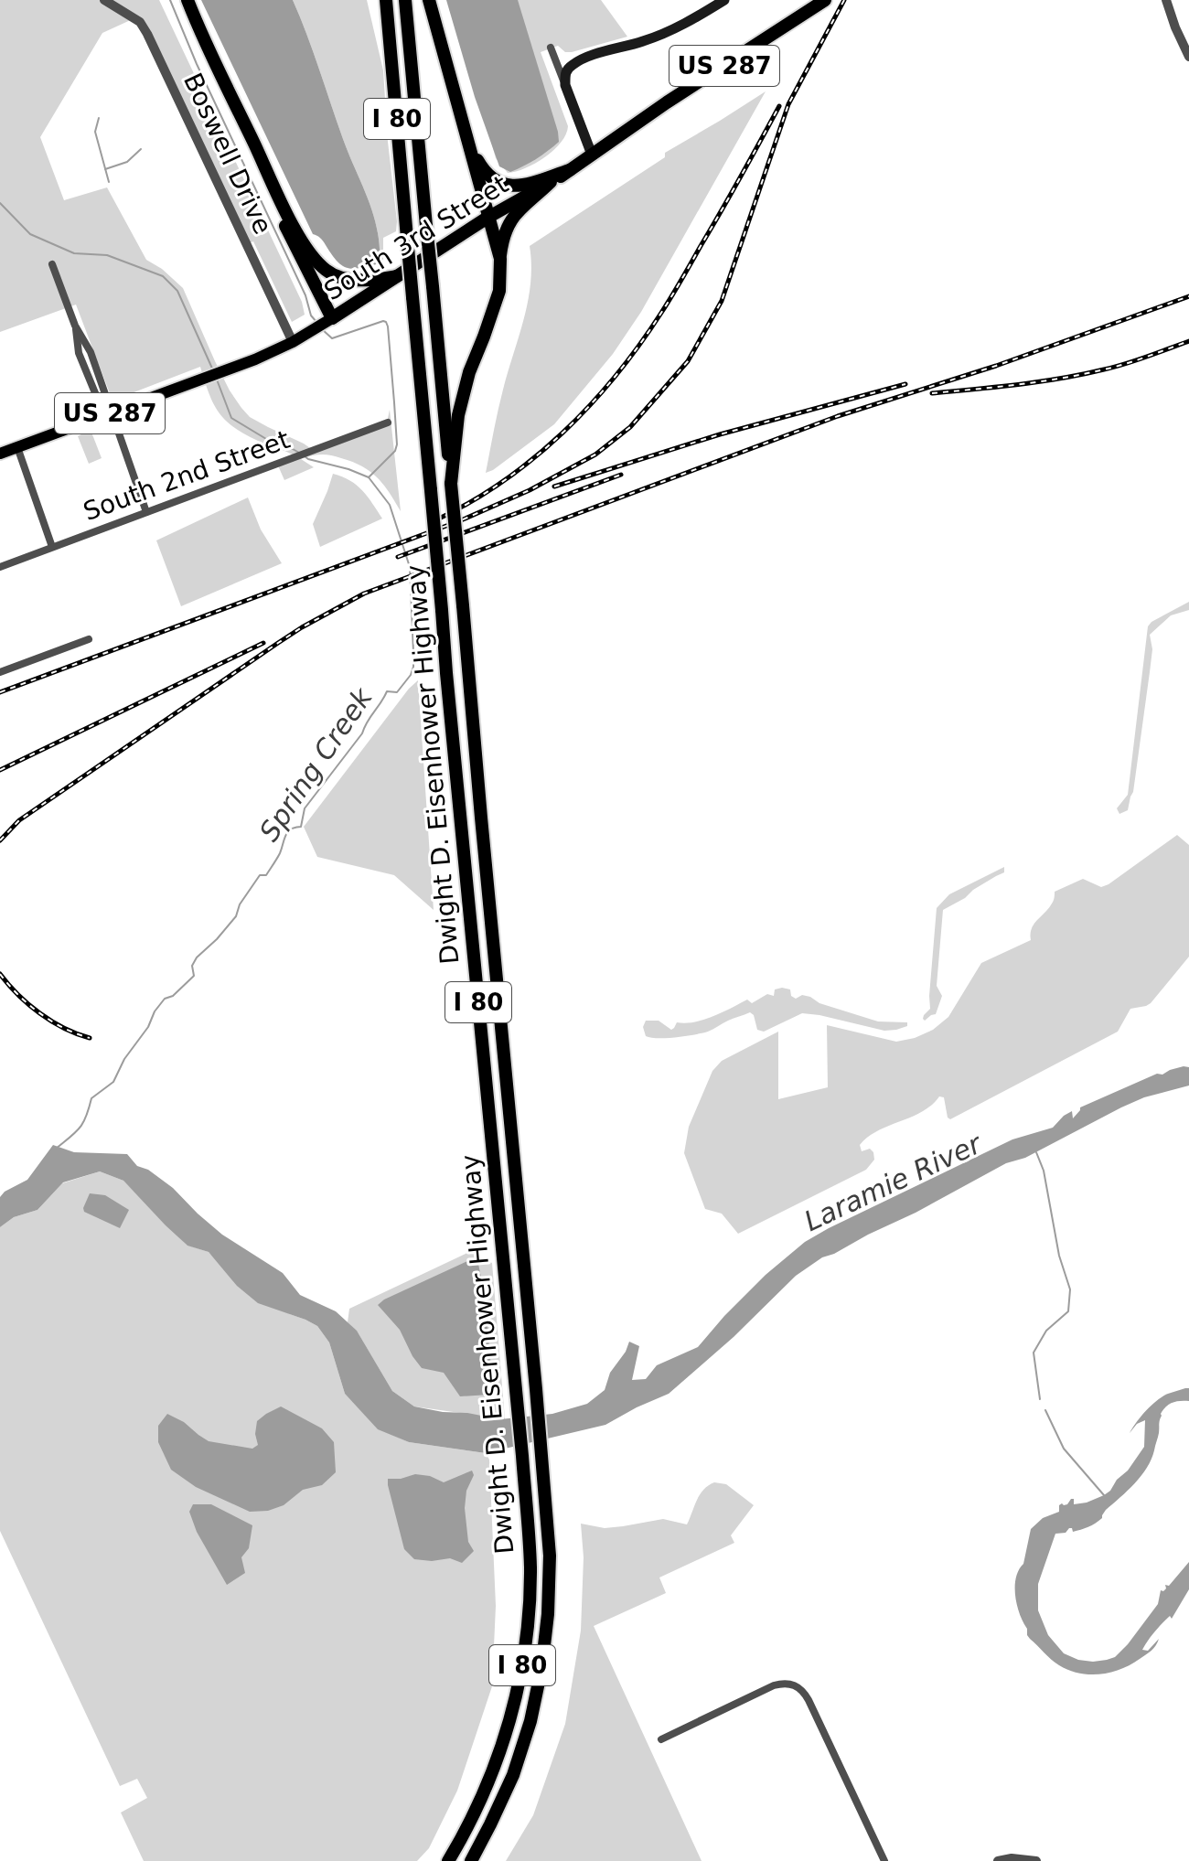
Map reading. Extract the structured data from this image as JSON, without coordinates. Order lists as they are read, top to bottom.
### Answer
{
  "streets": {
    "highway": [
      "US 287",
      "I 80",
      "South 3rd Street",
      "Dwight D. Eisenhower Highway"
    ],
    "street": ["Boswell Drive", "South 2nd Street"]
  },
  "crossings": [
    ["Boswell Drive", "South 3rd Street"]
  ],
  "water": ["Spring Creek", "Laramie River"]
}
